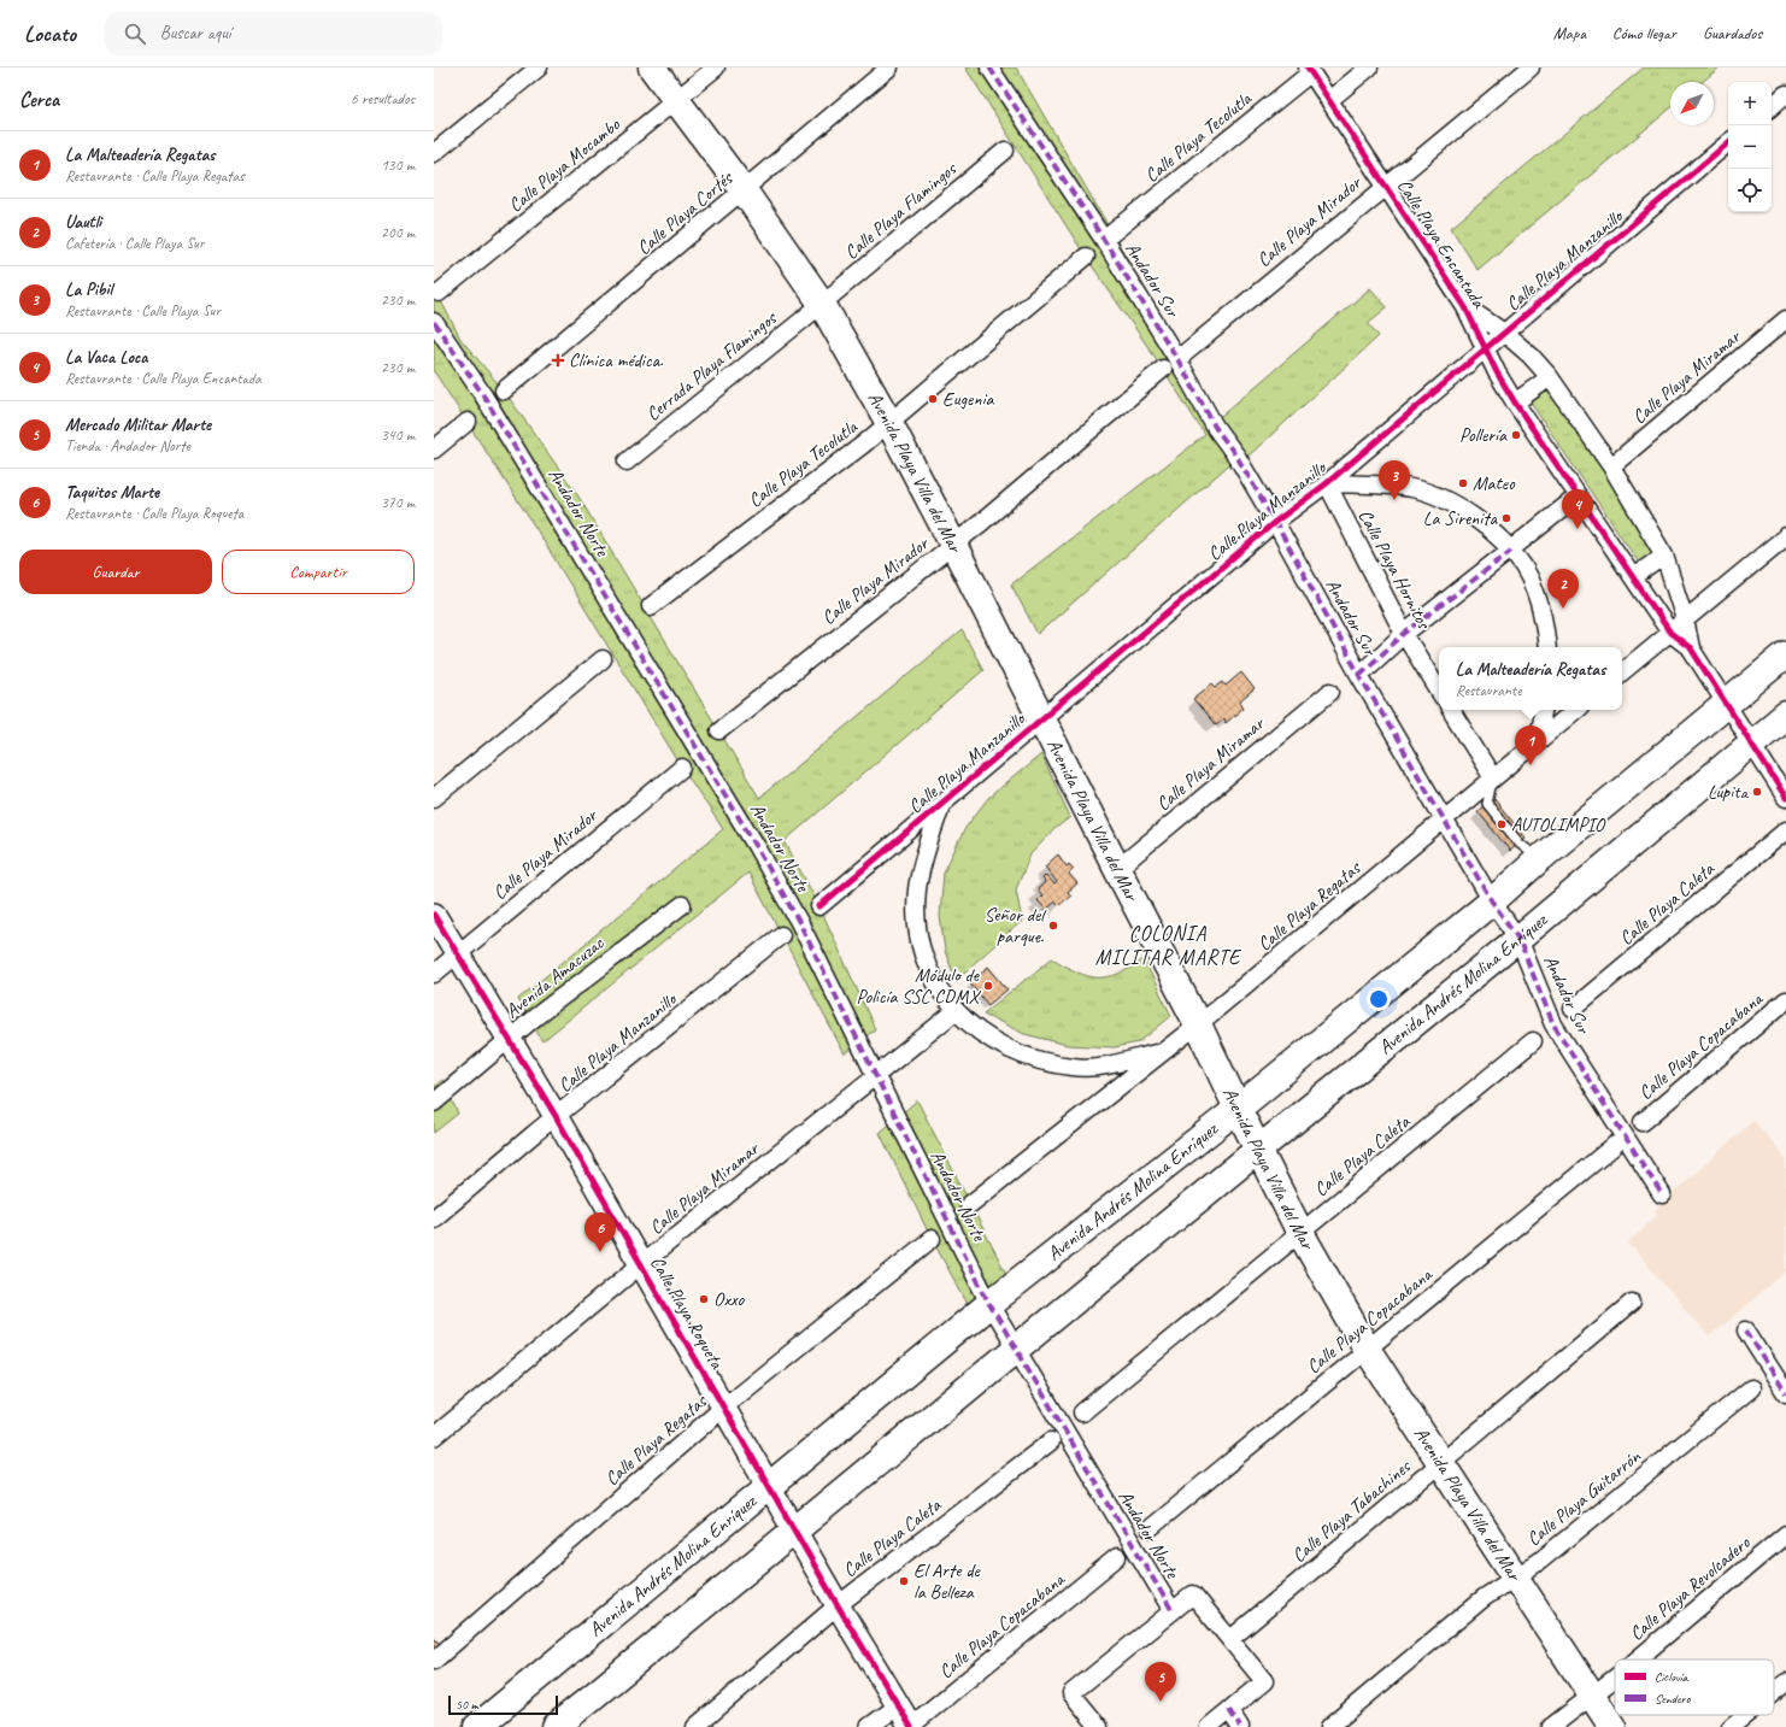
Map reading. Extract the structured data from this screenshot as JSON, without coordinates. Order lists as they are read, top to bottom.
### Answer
{
  "streets": {
    "main road": ["Avenida Playa Villa del Mar", "Avenida Andrés Molina Enríquez"],
    "street": [
      "Calle Playa Tecolutla",
      "Calle Playa Mocambo",
      "Calle Playa Flamingos",
      "Calle Playa Cortés",
      "Calle Playa Mirador",
      "Calle Playa Encantada",
      "Calle Playa Manzanillo",
      "Andador Sur",
      "Cerrada Playa Flamingos",
      "Calle Playa Miramar",
      "Andador Norte",
      "Calle Playa Hornitos",
      "Calle Playa Caleta",
      "Calle Playa Regatas",
      "Avenida Amacuzac",
      "Calle Playa Copacabana",
      "Calle Playa Roqueta",
      "Calle Playa Guitarrón",
      "Calle Playa Tabachines",
      "Calle Playa Revolcadero"
    ]
  },
  "crossings": [
    ["Calle Playa Tecolutla", "Calle Playa Encantada"],
    ["Calle Playa Tecolutla", "Avenida Playa Villa del Mar"],
    ["Calle Playa Mocambo", "Avenida Playa Villa del Mar"],
    ["Calle Playa Flamingos", "Cerrada Playa Flamingos"],
    ["Calle Playa Flamingos", "Avenida Playa Villa del Mar"],
    ["Calle Playa Cortés", "Avenida Playa Villa del Mar"],
    ["Calle Playa Mirador", "Calle Playa Encantada"],
    ["Calle Playa Mirador", "Avenida Playa Villa del Mar"],
    ["Calle Playa Mirador", "Calle Playa Roqueta"],
    ["Calle Playa Encantada", "Calle Playa Manzanillo"],
    ["Calle Playa Encantada", "Calle Playa Miramar"],
    ["Calle Playa Encantada", "Avenida Andrés Molina Enríquez"],
    ["Calle Playa Manzanillo", "Andador Sur"],
    ["Calle Playa Manzanillo", "Avenida Playa Villa del Mar"],
    ["Calle Playa Manzanillo", "Calle Playa Hornitos"],
    ["Calle Playa Manzanillo", "Calle Playa Roqueta"],
    ["Andador Sur", "Calle Playa Regatas"],
    ["Andador Sur", "Avenida Andrés Molina Enríquez"],
    ["Cerrada Playa Flamingos", "Avenida Playa Villa del Mar"],
    ["Calle Playa Miramar", "Avenida Playa Villa del Mar"],
    ["Calle Playa Miramar", "Andador Norte"],
    ["Calle Playa Miramar", "Calle Playa Roqueta"],
    ["Avenida Playa Villa del Mar", "Calle Playa Caleta"],
    ["Avenida Playa Villa del Mar", "Calle Playa Regatas"],
    ["Avenida Playa Villa del Mar", "Avenida Andrés Molina Enríquez"],
    ["Avenida Playa Villa del Mar", "Calle Playa Copacabana"],
    ["Avenida Playa Villa del Mar", "Calle Playa Guitarrón"],
    ["Avenida Playa Villa del Mar", "Calle Playa Tabachines"],
    ["Avenida Playa Villa del Mar", "Calle Playa Revolcadero"],
    ["Andador Norte", "Avenida Andrés Molina Enríquez"],
    ["Calle Playa Caleta", "Calle Playa Roqueta"],
    ["Calle Playa Regatas", "Calle Playa Roqueta"],
    ["Avenida Amacuzac", "Calle Playa Roqueta"],
    ["Avenida Andrés Molina Enríquez", "Calle Playa Roqueta"],
    ["Calle Playa Copacabana", "Calle Playa Roqueta"]
  ],
  "districts": ["COLONIA MILITAR MARTE"],
  "places": {
    "health": ["Clínica médica."],
    "other": [
      "Eugenia",
      "Pollería",
      "Mateo",
      "La Sirenita",
      "Lupita",
      "AUTOLIMPIO",
      "Señor del parque.",
      "Módulo de Policía SSC CDMX",
      "Oxxo",
      "El Arte de la Belleza"
    ]
  },
  "legend": ["Ciclovía", "Sendero"],
  "scale_bar": "50 m",
  "north": "bottom left",
  "page": {
    "header": "Locato",
    "search": "Buscar aquí",
    "nav": ["Mapa", "Cómo llegar", "Guardados"],
    "heading": ["Cerca", "6 resultados"],
    "map_buttons": ["+", "−"],
    "list": [
      {
        "mark": "1",
        "name": "La Malteadería Regatas",
        "note": "Restaurante · Calle Playa Regatas",
        "value": "130 m"
      },
      {
        "mark": "2",
        "name": "Uautli",
        "note": "Cafetería · Calle Playa Sur",
        "value": "200 m"
      },
      {
        "mark": "3",
        "name": "La Pibil",
        "note": "Restaurante · Calle Playa Sur",
        "value": "230 m"
      },
      {
        "mark": "4",
        "name": "La Vaca Loca",
        "note": "Restaurante · Calle Playa Encantada",
        "value": "230 m"
      },
      {
        "mark": "5",
        "name": "Mercado Militar Marte",
        "note": "Tienda · Andador Norte",
        "value": "340 m"
      },
      {
        "mark": "6",
        "name": "Taquitos Marte",
        "note": "Restaurante · Calle Playa Roqueta",
        "value": "370 m"
      }
    ],
    "pins": [
      "3",
      "4",
      "2",
      "1",
      "6",
      "5"
    ],
    "buttons": ["Guardar", "Compartir"],
    "popup": ["La Malteadería Regatas", "Restaurante"],
    "scale": "50 m"
  }
}
